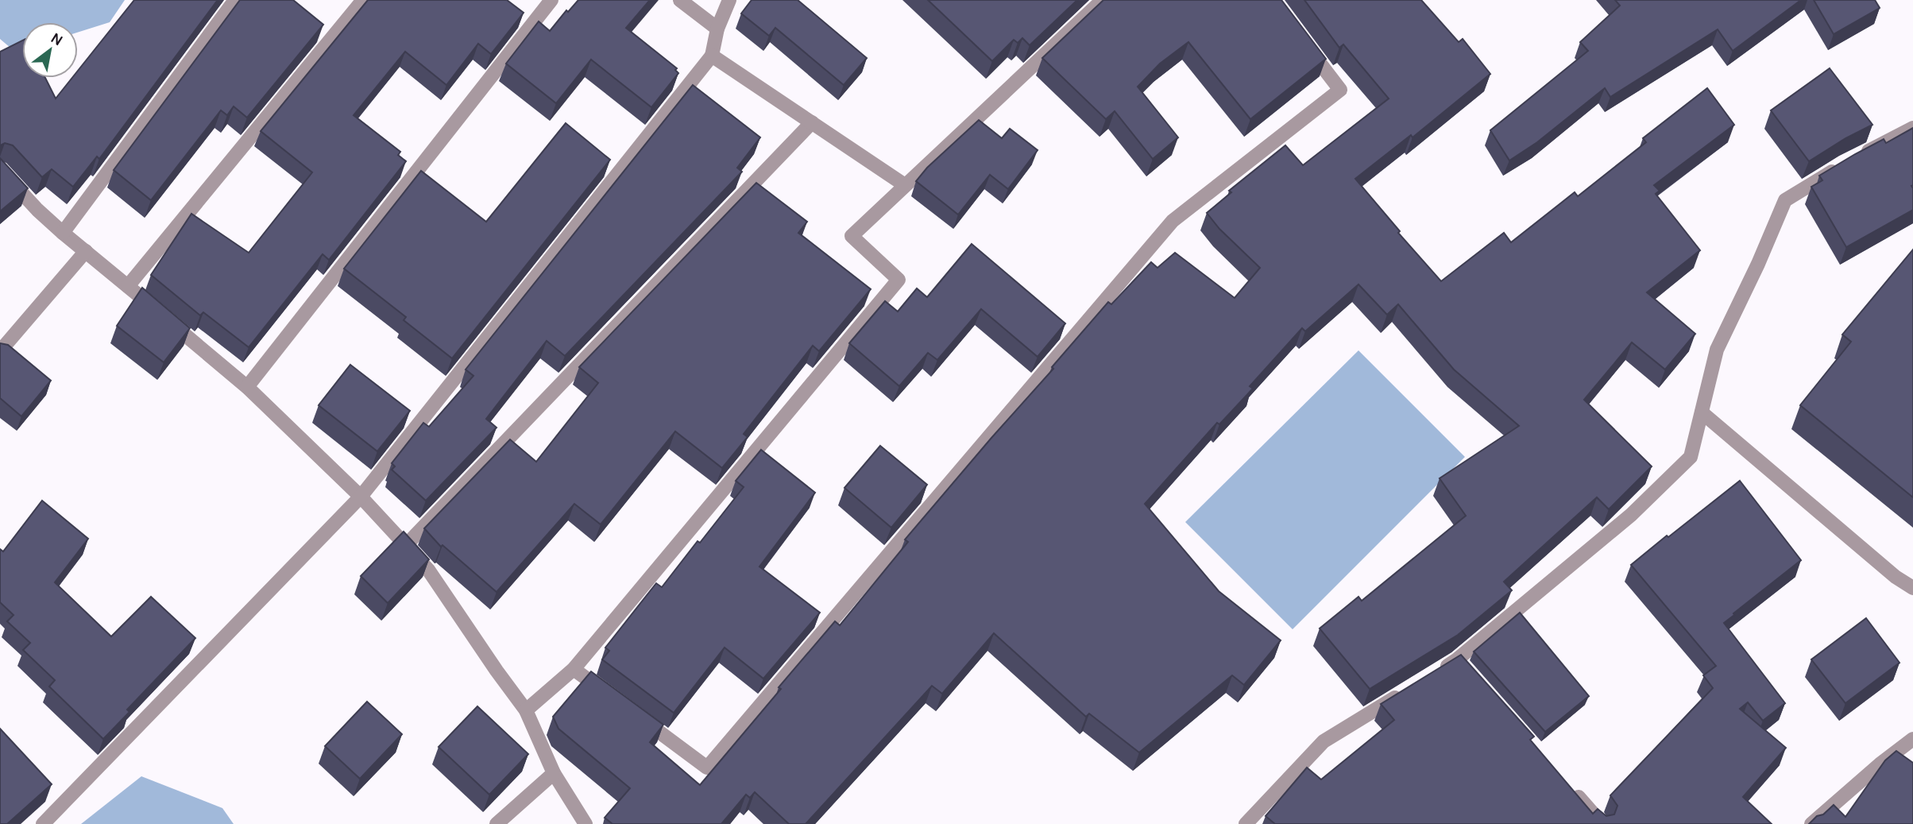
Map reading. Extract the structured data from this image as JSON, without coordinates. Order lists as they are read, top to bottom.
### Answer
{
  "north": "top right"
}
